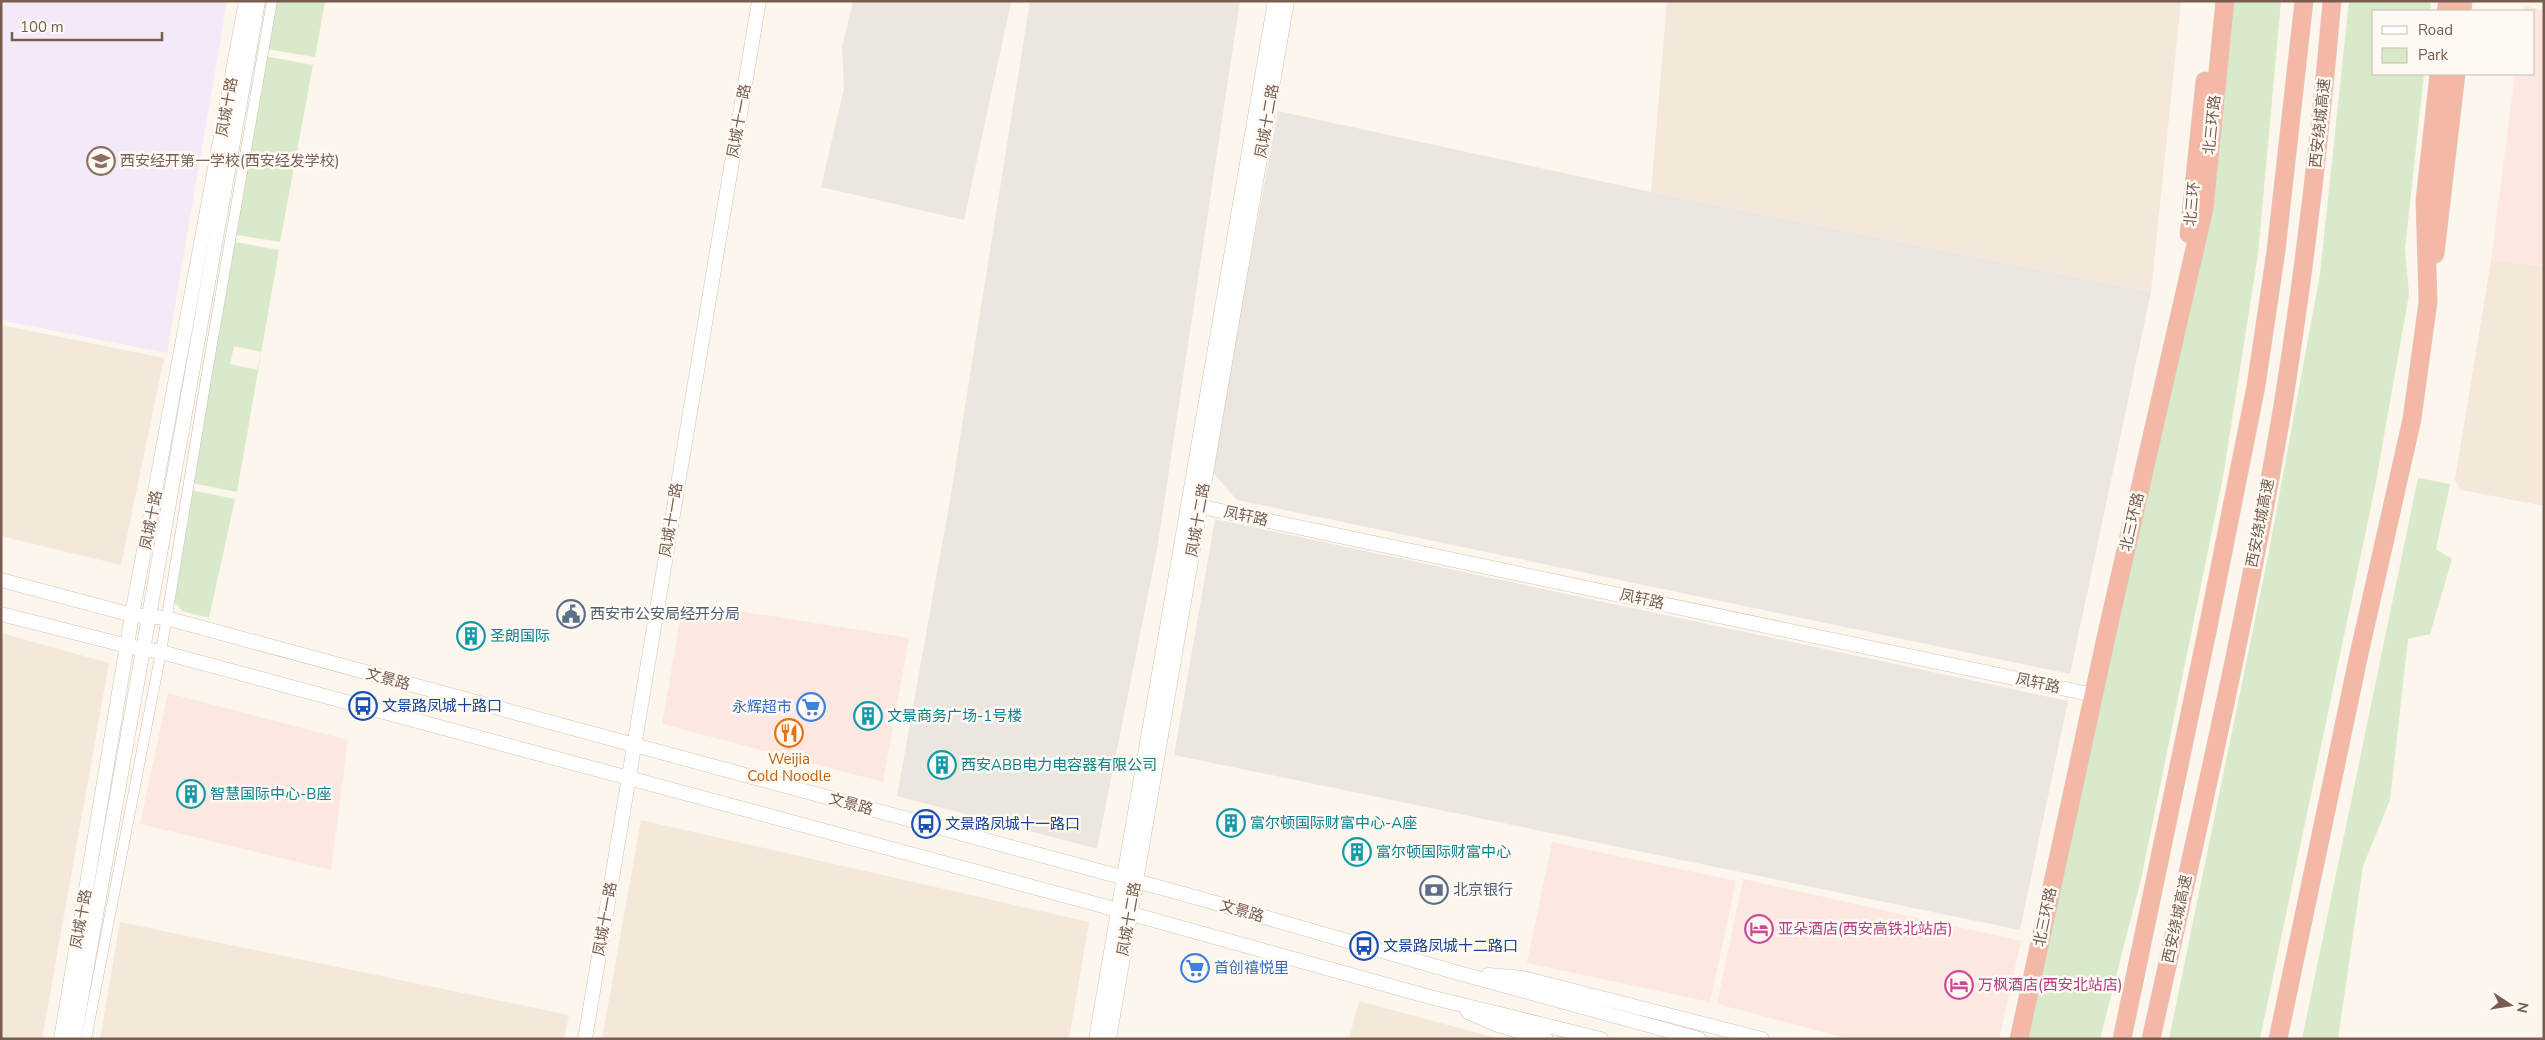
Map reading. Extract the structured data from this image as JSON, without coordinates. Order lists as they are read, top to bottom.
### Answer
{
  "streets": {
    "highway": ["西安绕城高速", "北三环路", "北三环"],
    "main road": [
      "凤城十路",
      "凤城十一路",
      "凤城十二路",
      "凤轩路",
      "文景路"
    ]
  },
  "crossings": [
    ["凤城十路", "文景路"],
    ["凤城十一路", "文景路"],
    ["凤城十二路", "凤轩路"],
    ["凤城十二路", "文景路"],
    ["北三环路", "北三环"],
    ["北三环路", "凤轩路"]
  ],
  "places": {
    "school or university": ["西安经开第一学校(西安经发学校)"],
    "public building": ["西安市公安局经开分局"],
    "building": [
      "圣朗国际",
      "文景商务广场-1号楼",
      "西安ABB电力电容器有限公司",
      "智慧国际中心-B座",
      "富尔顿国际财富中心-A座",
      "富尔顿国际财富中心"
    ],
    "bus stop": ["文景路凤城十路口", "文景路凤城十一路口", "文景路凤城十二路口"],
    "supermarket": ["永辉超市", "首创禧悦里"],
    "restaurant": ["Weijia Cold Noodle"],
    "bank": ["北京银行"],
    "hotel": ["亚朵酒店(西安高铁北站店)", "万枫酒店(西安北站店)"]
  },
  "legend": ["Road", "Park"],
  "scale_bar": "100 m",
  "north": "right"
}
